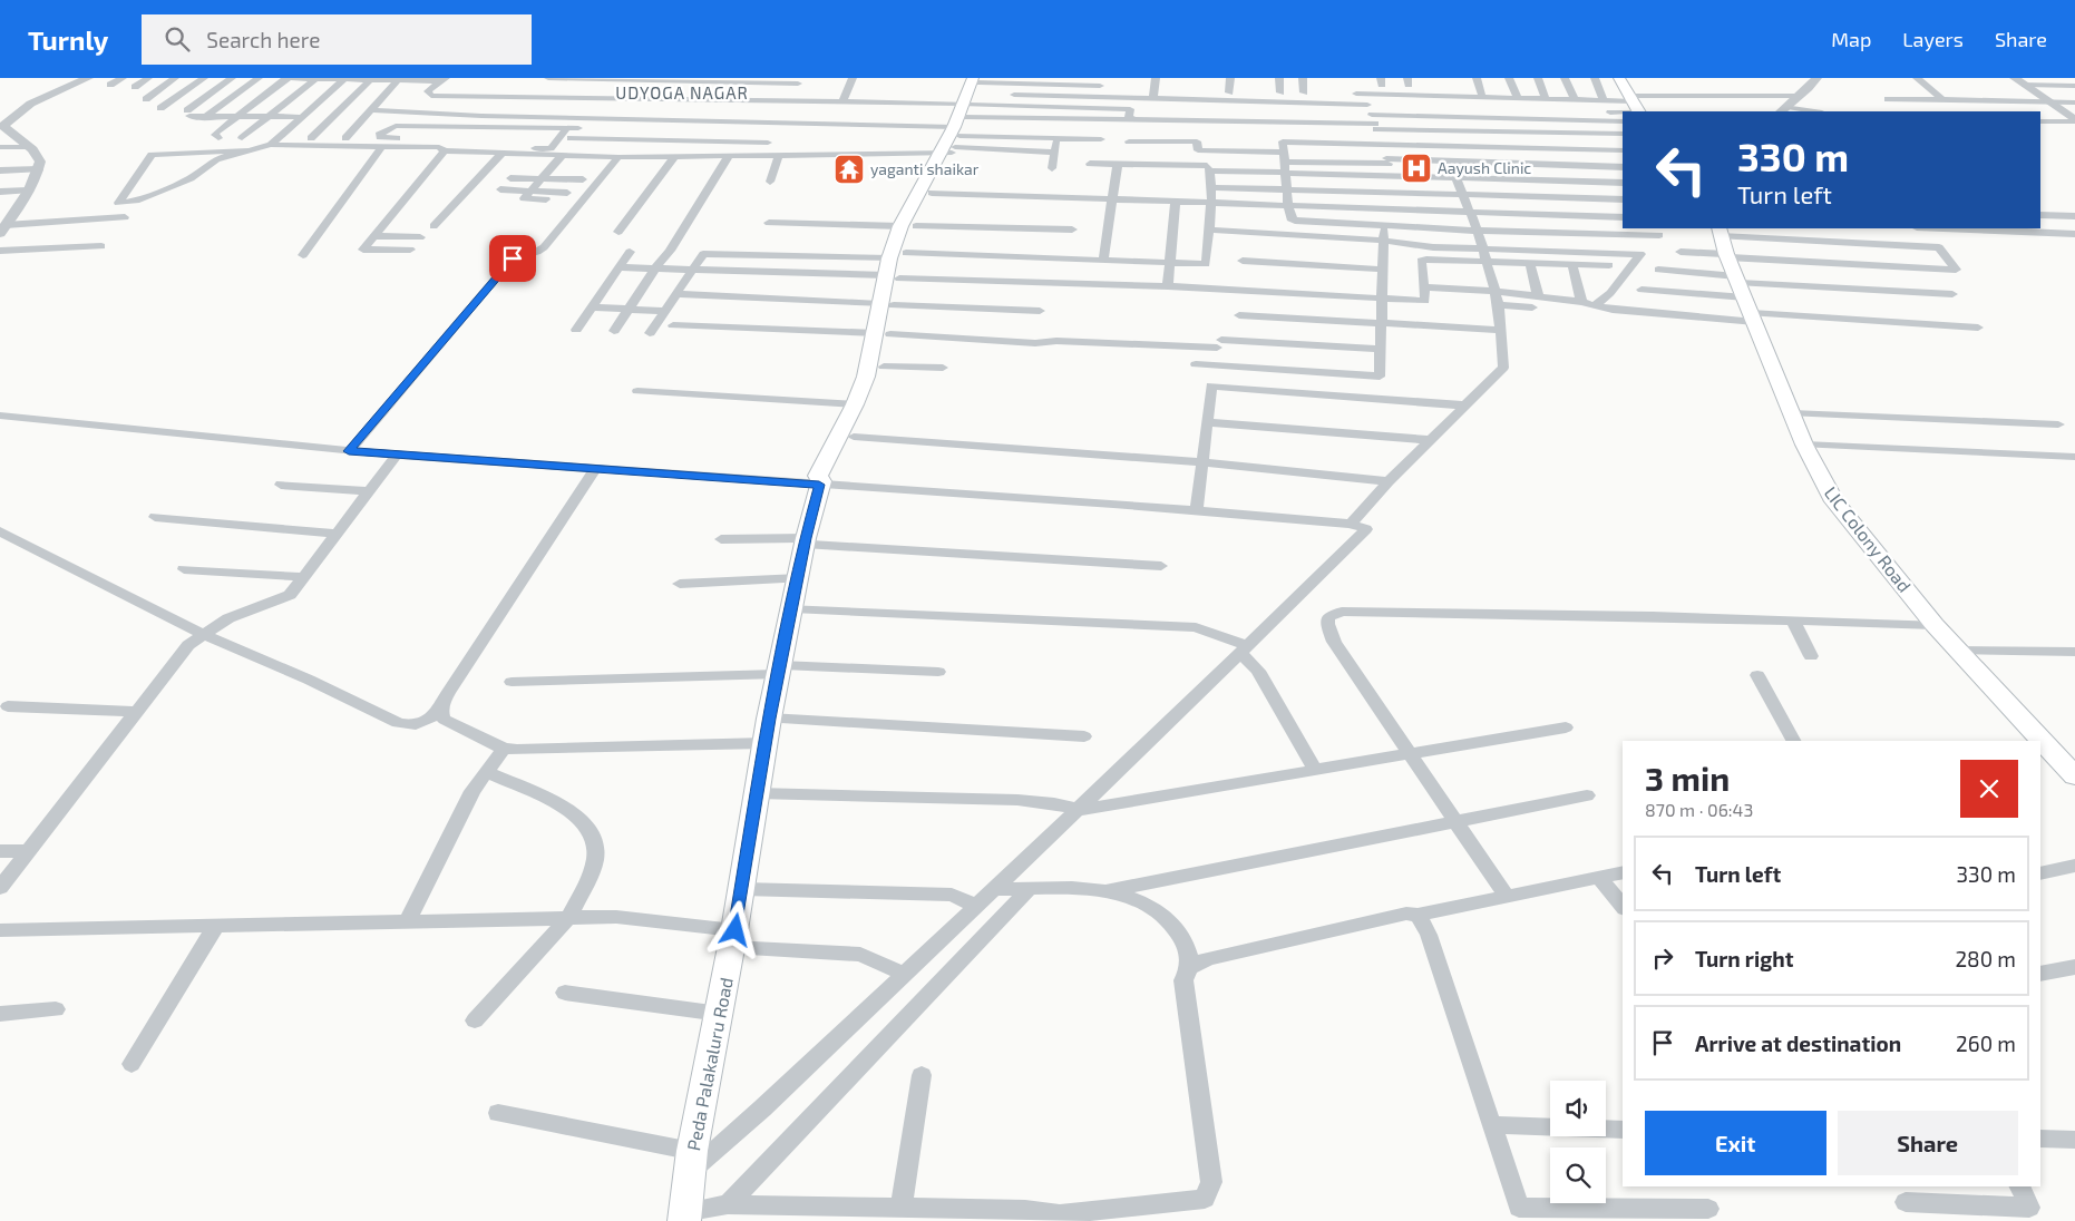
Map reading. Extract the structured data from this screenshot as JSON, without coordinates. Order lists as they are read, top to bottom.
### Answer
{
  "streets": {
    "main road": ["LIC Colony Road", "Peda Palakaluru Road"]
  },
  "districts": ["UDYOGA NAGAR"],
  "places": {
    "hospital": ["Aayush Clinic"],
    "temple": ["yaganti shaikar"]
  },
  "page": {
    "header": "Turnly",
    "search": "Search here",
    "nav": ["Map", "Layers", "Share"],
    "turn": ["330 m", "Turn left"],
    "heading": ["3 min", "870 m · 06:43"],
    "list": [
      {
        "name": "Turn left",
        "value": "330 m"
      },
      {
        "name": "Turn right",
        "value": "280 m"
      },
      {
        "name": "Arrive at destination",
        "value": "260 m"
      }
    ],
    "buttons": ["Exit", "Share"]
  }
}
